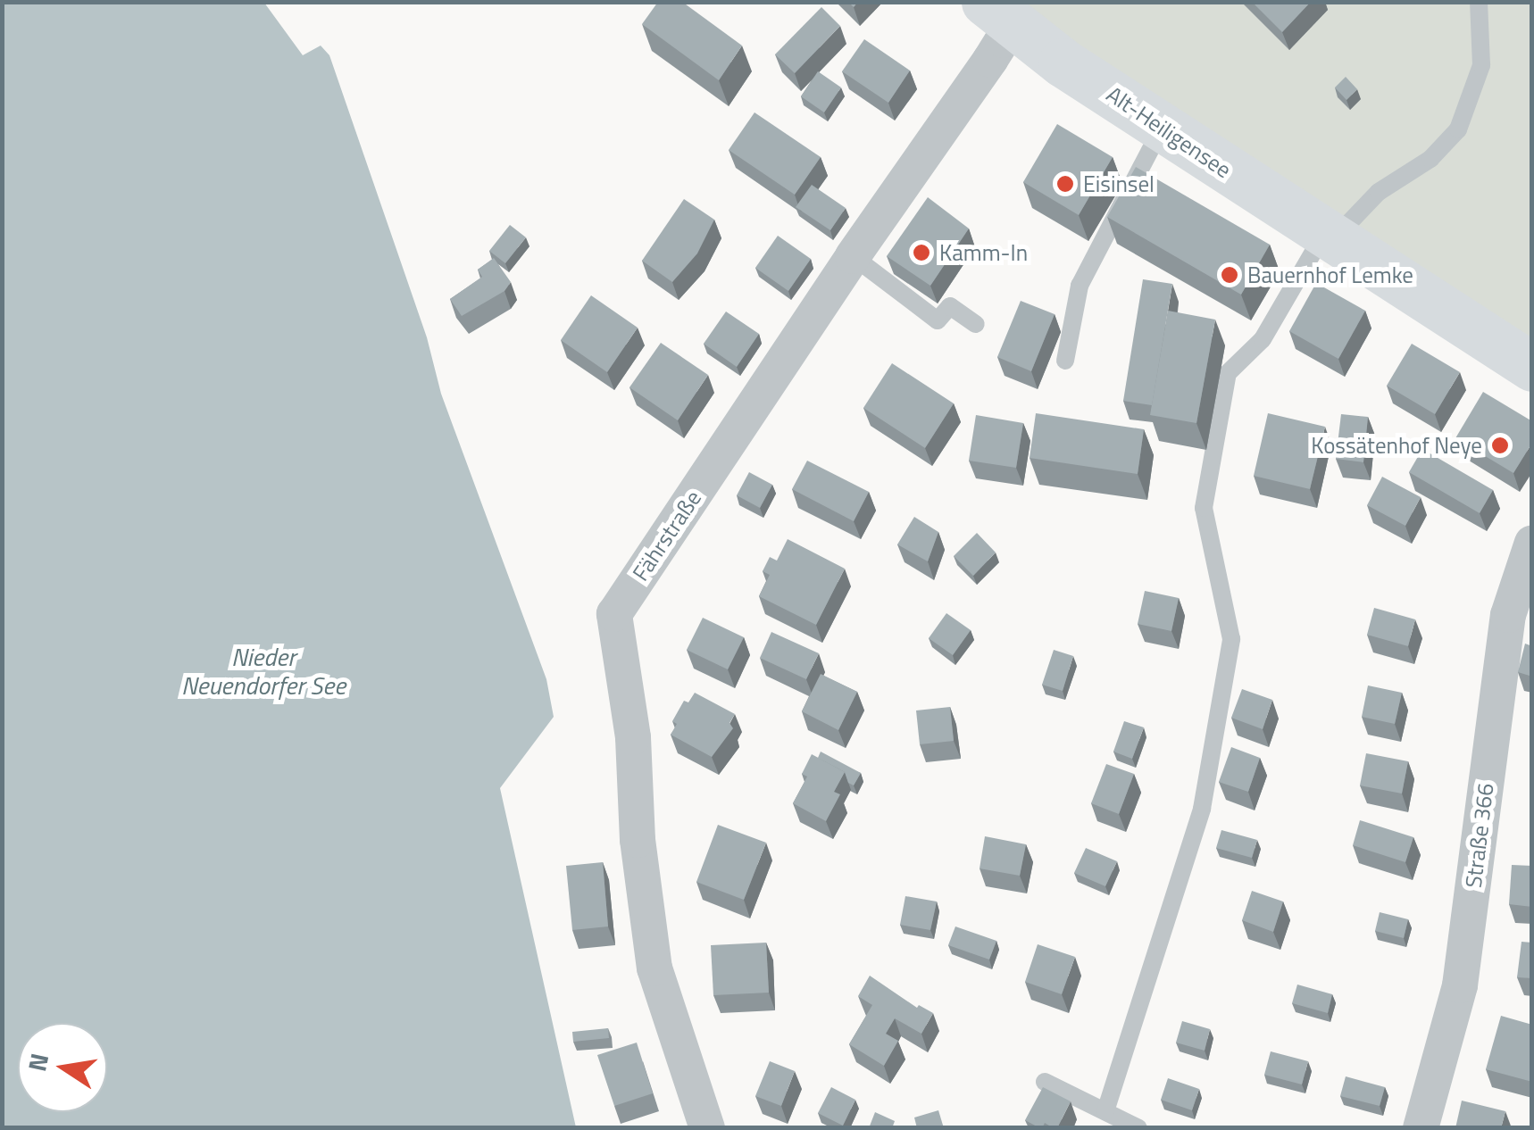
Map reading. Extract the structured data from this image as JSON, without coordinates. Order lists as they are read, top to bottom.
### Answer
{
  "streets": {
    "main road": ["Alt-Heiligensee"],
    "street": ["Fährstraße", "Straße 366"]
  },
  "crossings": [
    ["Alt-Heiligensee", "Fährstraße"]
  ],
  "water": ["Nieder Neuendorfer See"],
  "places": [
    "Eisinsel",
    "Kamm-In",
    "Bauernhof Lemke",
    "Kossätenhof Neye"
  ],
  "north": "left"
}
